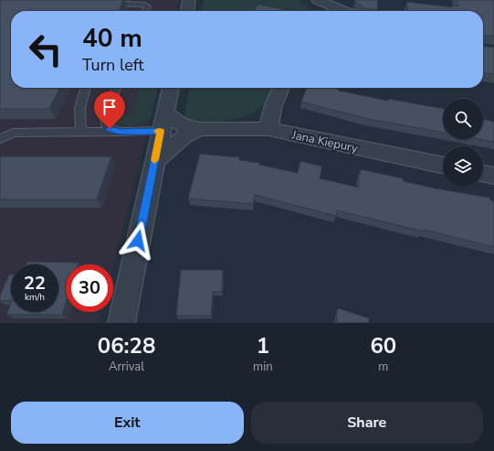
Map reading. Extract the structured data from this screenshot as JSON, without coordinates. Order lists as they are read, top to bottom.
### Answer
{
  "streets": {
    "street": ["Jana Kiepury"]
  },
  "page": {
    "turn": ["40 m", "Turn left"],
    "speed": "22 km/h",
    "limit": "30",
    "eta": [
      "06:28",
      "Arrival",
      "1",
      "min",
      "60",
      "m"
    ],
    "buttons": ["Exit", "Share"]
  }
}
